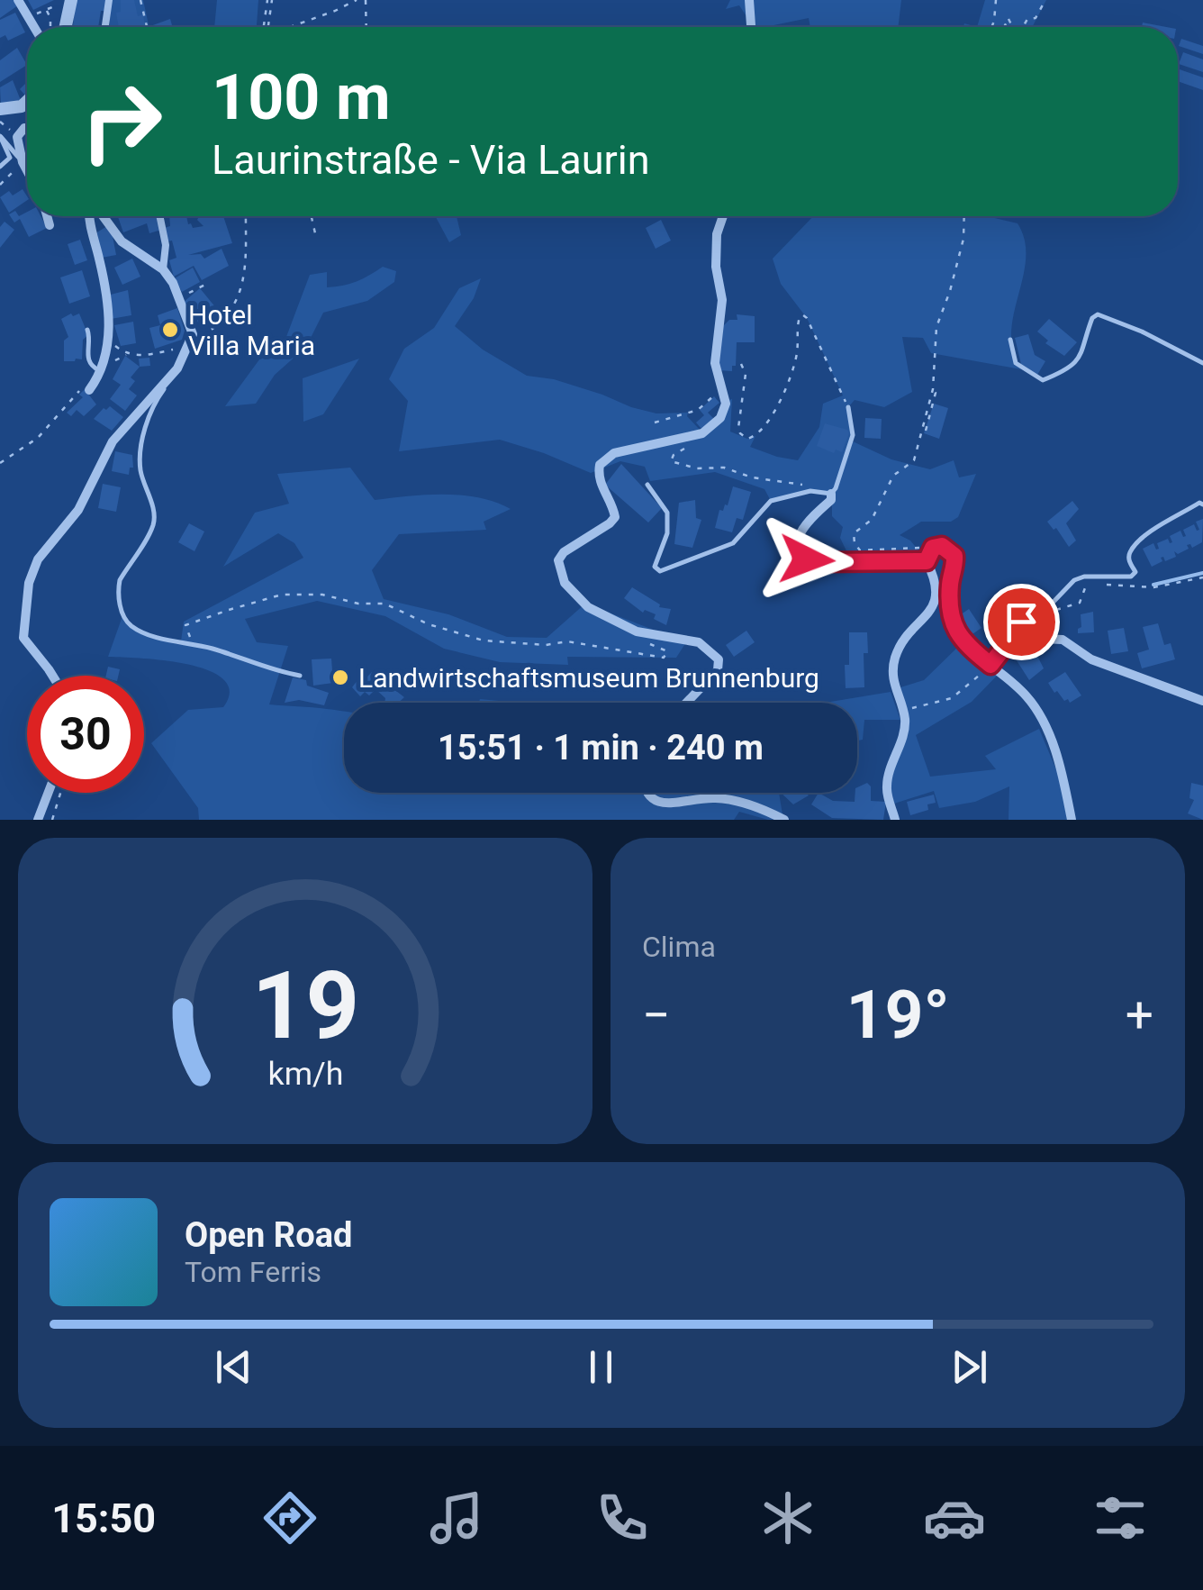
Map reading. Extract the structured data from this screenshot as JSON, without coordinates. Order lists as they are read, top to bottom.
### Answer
{
  "places": ["Hotel Villa Maria", "Landwirtschaftsmuseum Brunnenburg"],
  "page": {
    "turn": ["100 m", "Laurinstraße - Via Laurin"],
    "limit": "30",
    "trip": "15:51 · 1 min · 240 m",
    "tile": "Clima",
    "heat": ["−", "19°", "+"],
    "song": ["Open Road", "Tom Ferris"],
    "tabs": "15:50",
    "gauge": ["19", "km/h"]
  }
}
